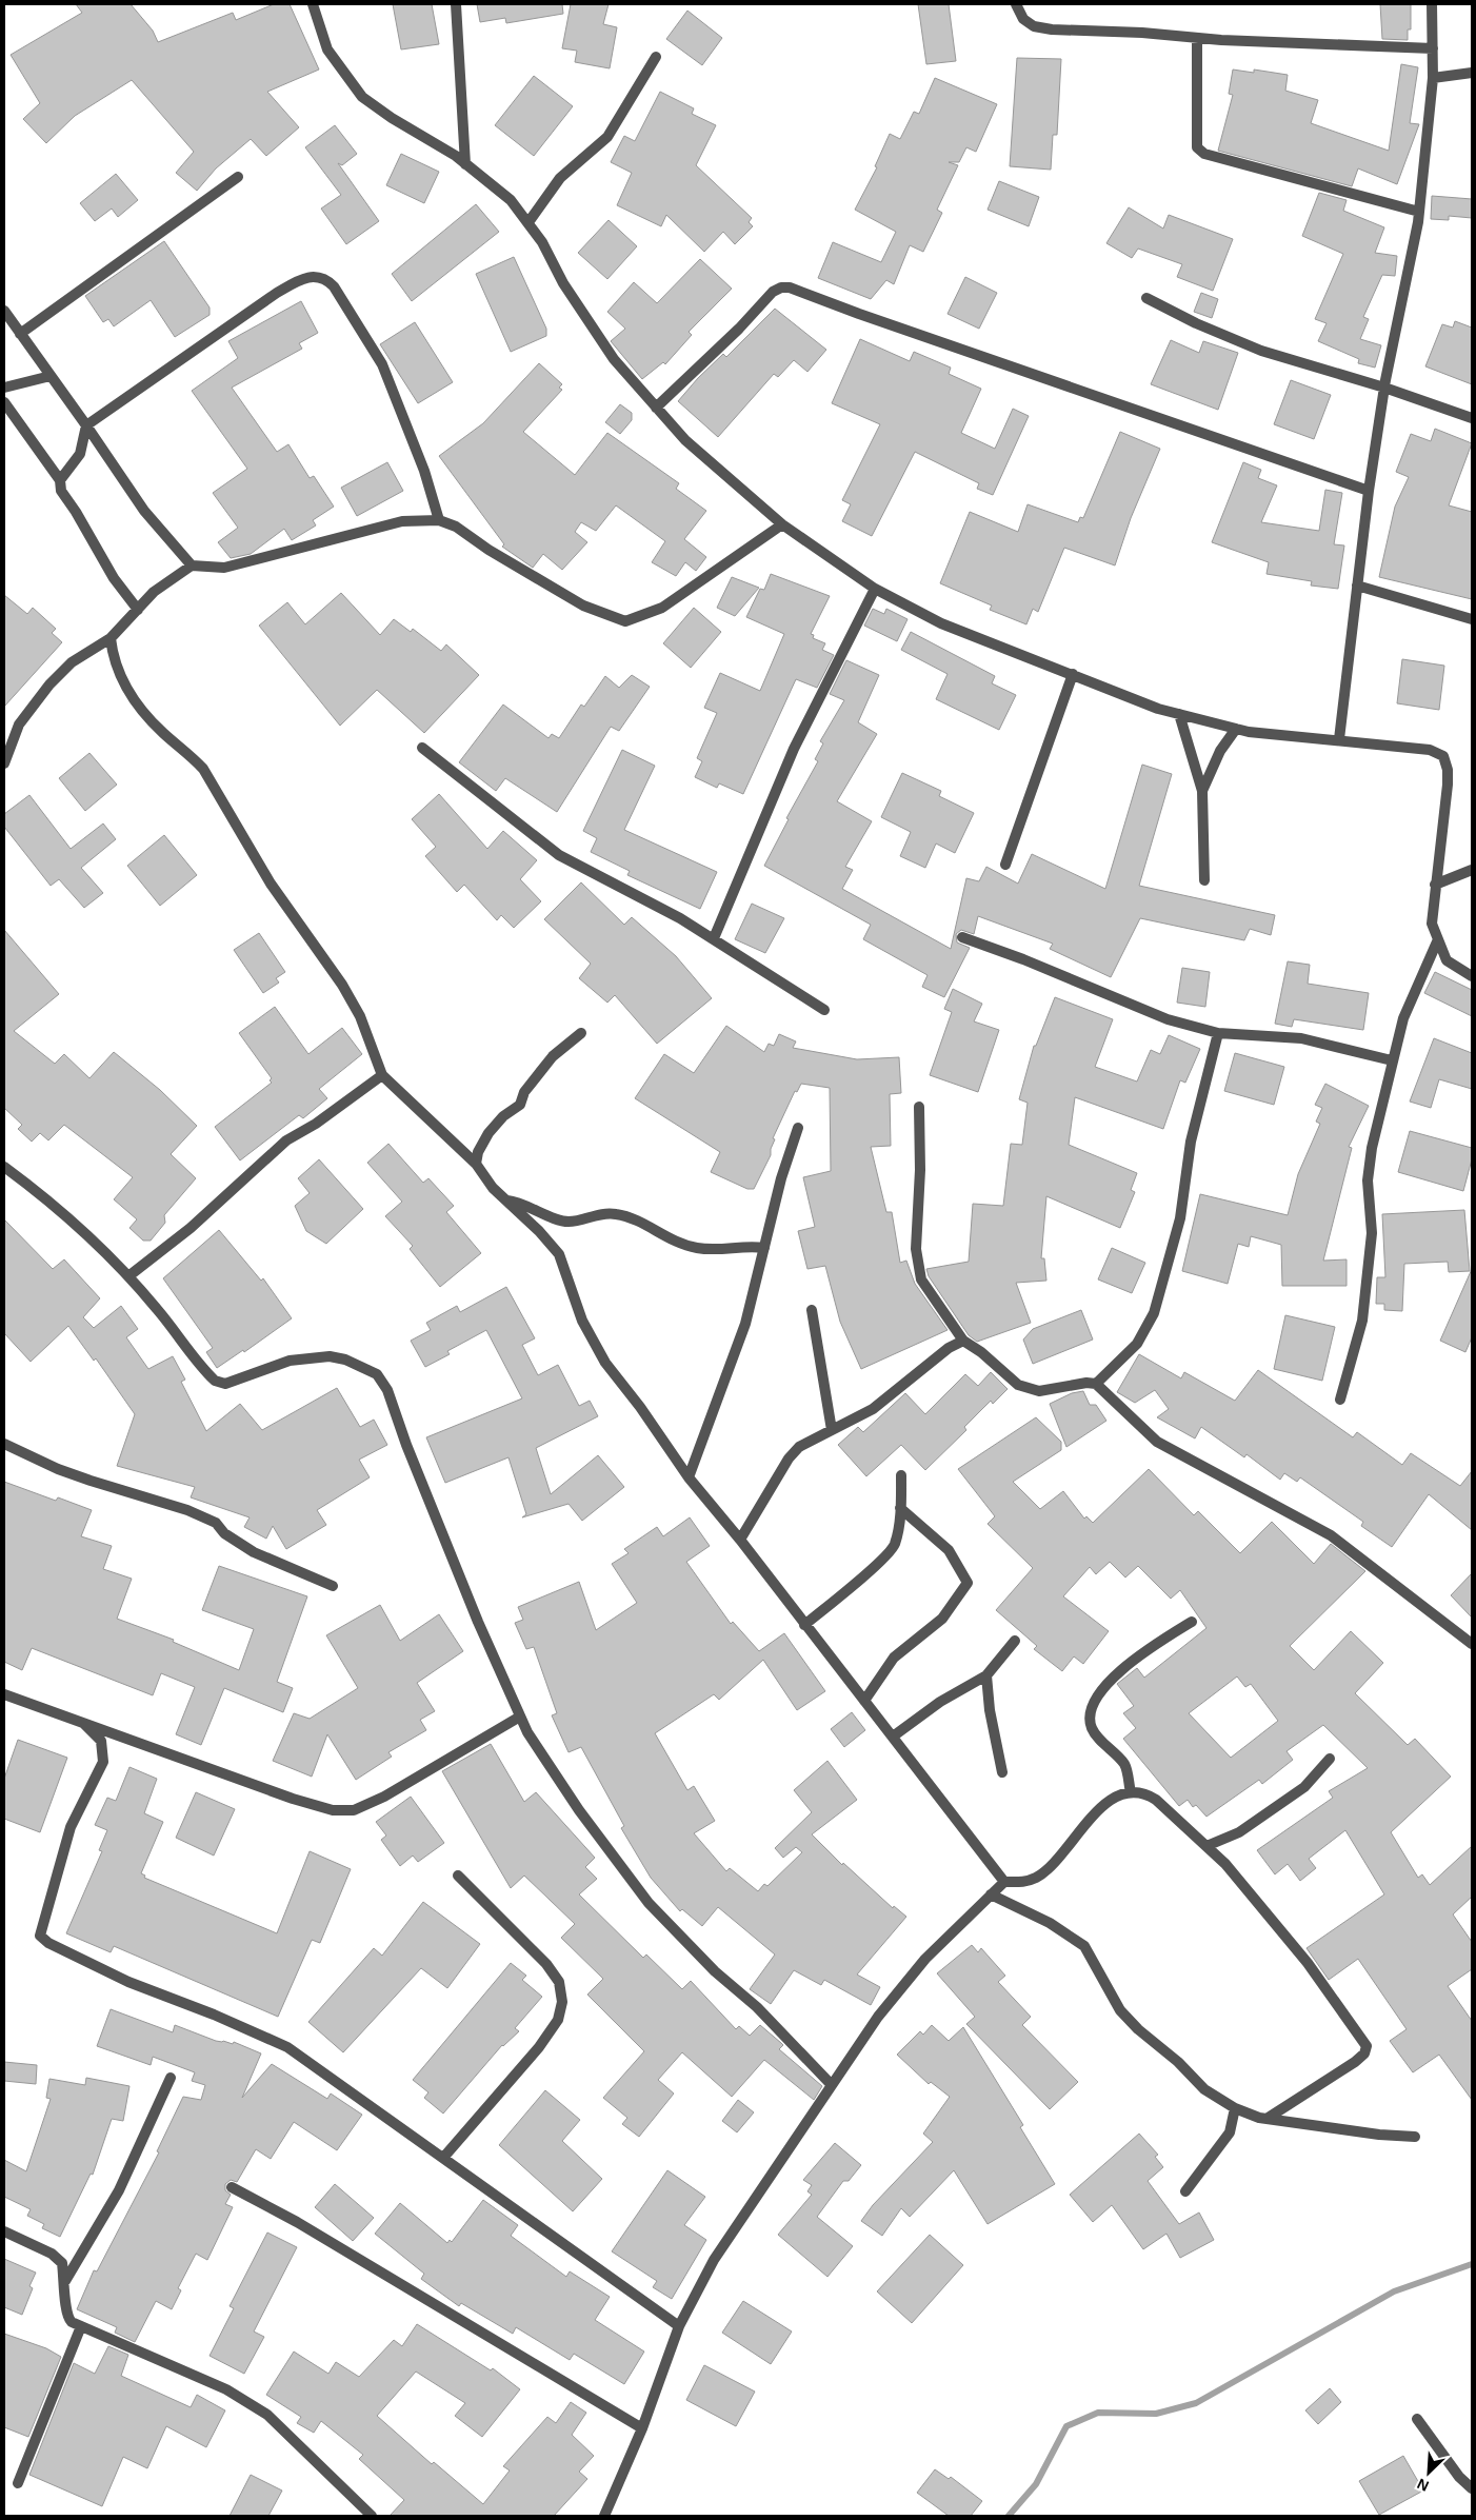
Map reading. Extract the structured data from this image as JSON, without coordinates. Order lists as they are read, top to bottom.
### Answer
{
  "north": "bottom left"
}
